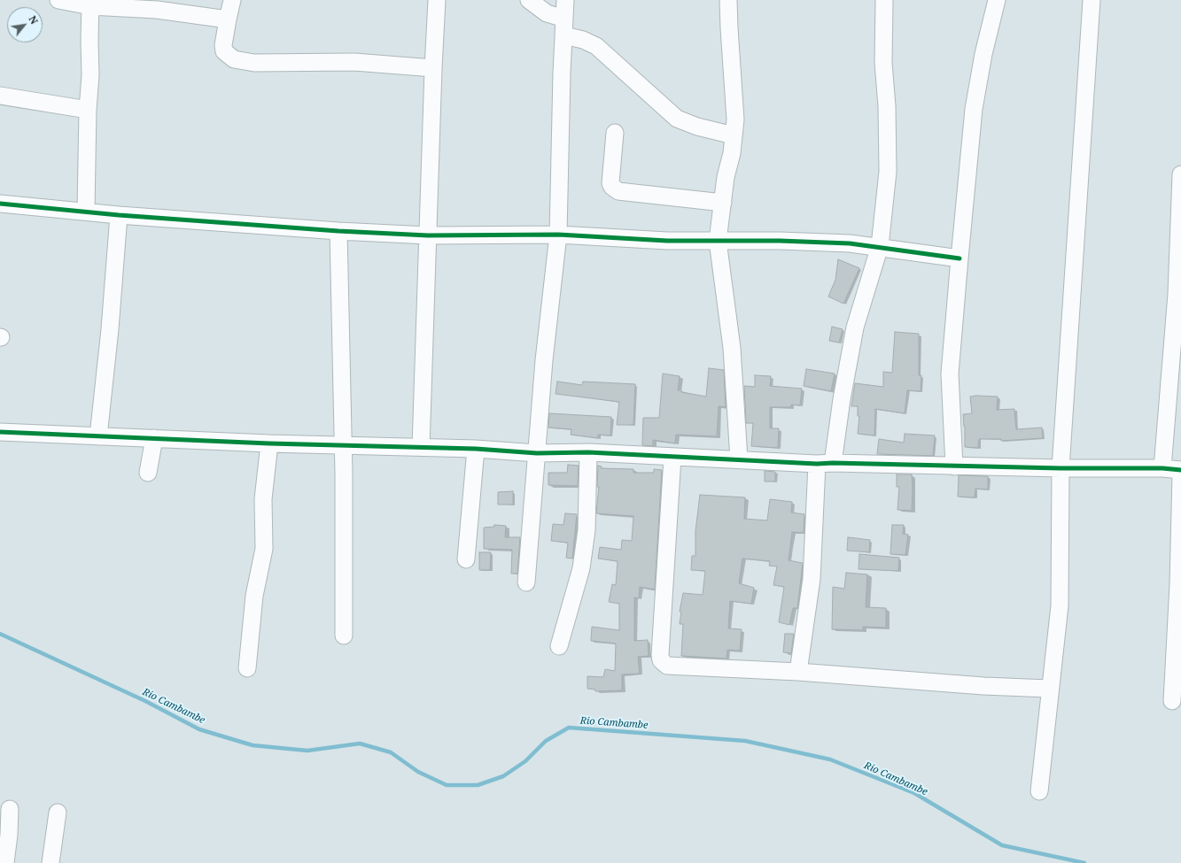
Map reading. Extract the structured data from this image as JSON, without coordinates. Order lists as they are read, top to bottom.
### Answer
{
  "water": ["Rio Cambambe"],
  "north": "top right"
}
